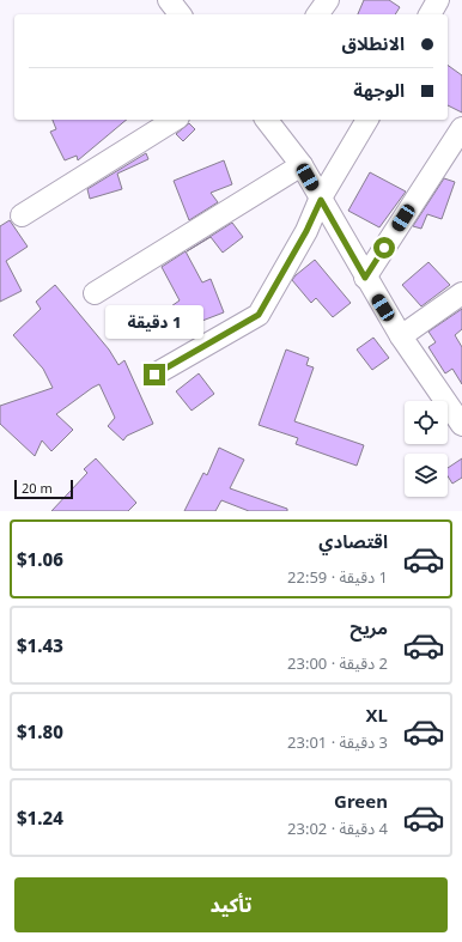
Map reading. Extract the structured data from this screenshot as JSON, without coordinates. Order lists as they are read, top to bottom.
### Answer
{
  "scale_bar": "20 m",
  "page": {
    "banner": ["الانطلاق", "الوجهة"],
    "bubble": "1 دقيقة",
    "scale": "20 m",
    "list": [
      {
        "name": "اقتصادي",
        "note": "1 دقيقة · 22:59",
        "value": "$1.06"
      },
      {
        "name": "مريح",
        "note": "2 دقيقة · 23:00",
        "value": "$1.43"
      },
      {
        "name": "XL",
        "note": "3 دقيقة · 23:01",
        "value": "$1.80"
      },
      {
        "name": "Green",
        "note": "4 دقيقة · 23:02",
        "value": "$1.24"
      }
    ],
    "buttons": "تأكيد"
  }
}
